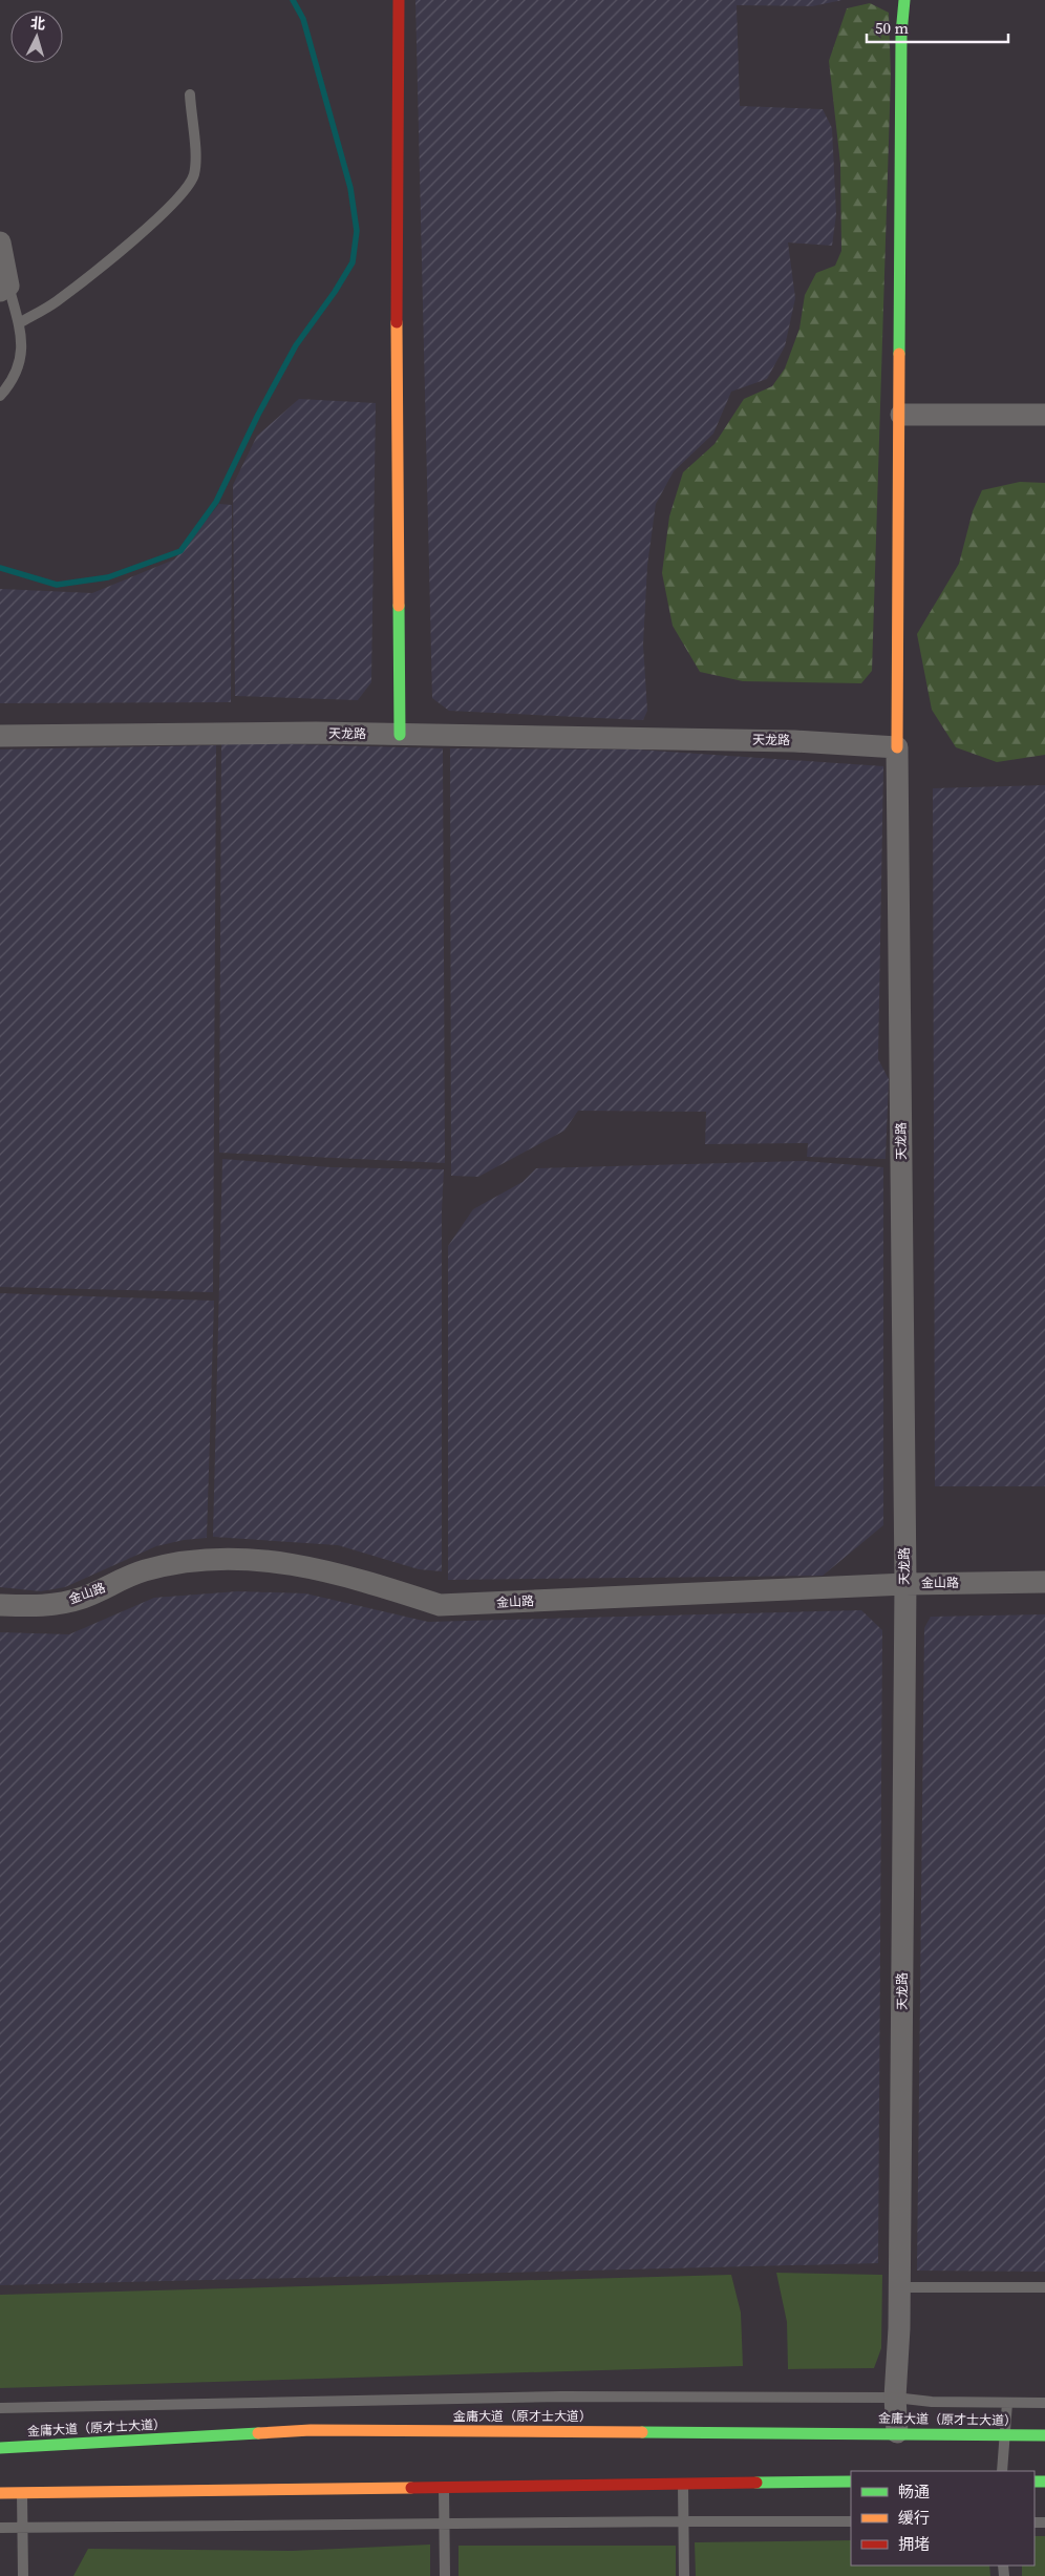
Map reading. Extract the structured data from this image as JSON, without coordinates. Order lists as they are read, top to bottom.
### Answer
{
  "streets": {
    "main road": ["金庸大道（原才士大道）"],
    "street": ["天龙路", "金山路"]
  },
  "crossings": [
    ["天龙路", "金山路"],
    ["天龙路", "金庸大道（原才士大道）"]
  ],
  "legend": ["畅通", "缓行", "拥堵"],
  "scale_bar": "50 m",
  "north": "top"
}
